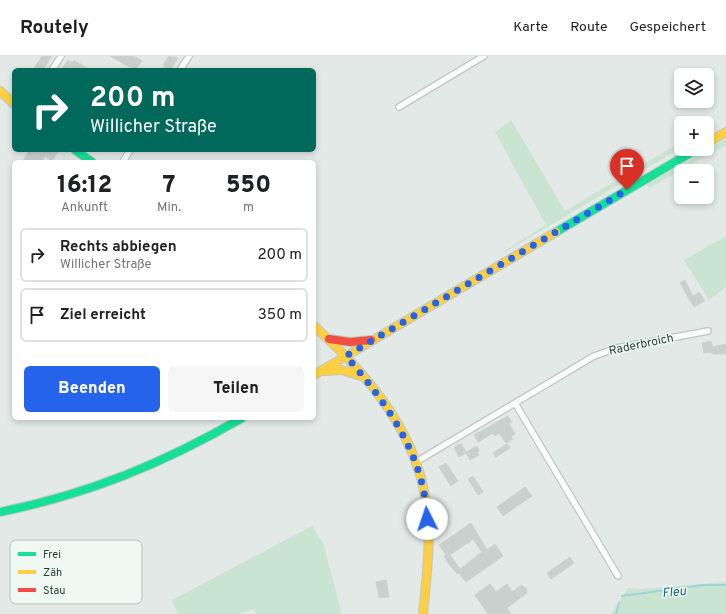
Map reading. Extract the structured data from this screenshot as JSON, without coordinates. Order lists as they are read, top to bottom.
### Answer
{
  "streets": {
    "street": ["Raderbroich"]
  },
  "water": ["Fleu"],
  "legend": ["Frei", "Zäh", "Stau"],
  "page": {
    "header": "Routely",
    "nav": ["Karte", "Route", "Gespeichert"],
    "map_buttons": ["+", "−"],
    "turn": ["200 m", "Willicher Straße"],
    "eta": [
      "16:12",
      "Ankunft",
      "7",
      "Min.",
      "550",
      "m"
    ],
    "list": [
      {
        "name": "Rechts abbiegen",
        "note": "Willicher Straße",
        "value": "200 m"
      },
      {
        "name": "Ziel erreicht",
        "value": "350 m"
      }
    ],
    "buttons": ["Beenden", "Teilen"]
  }
}
